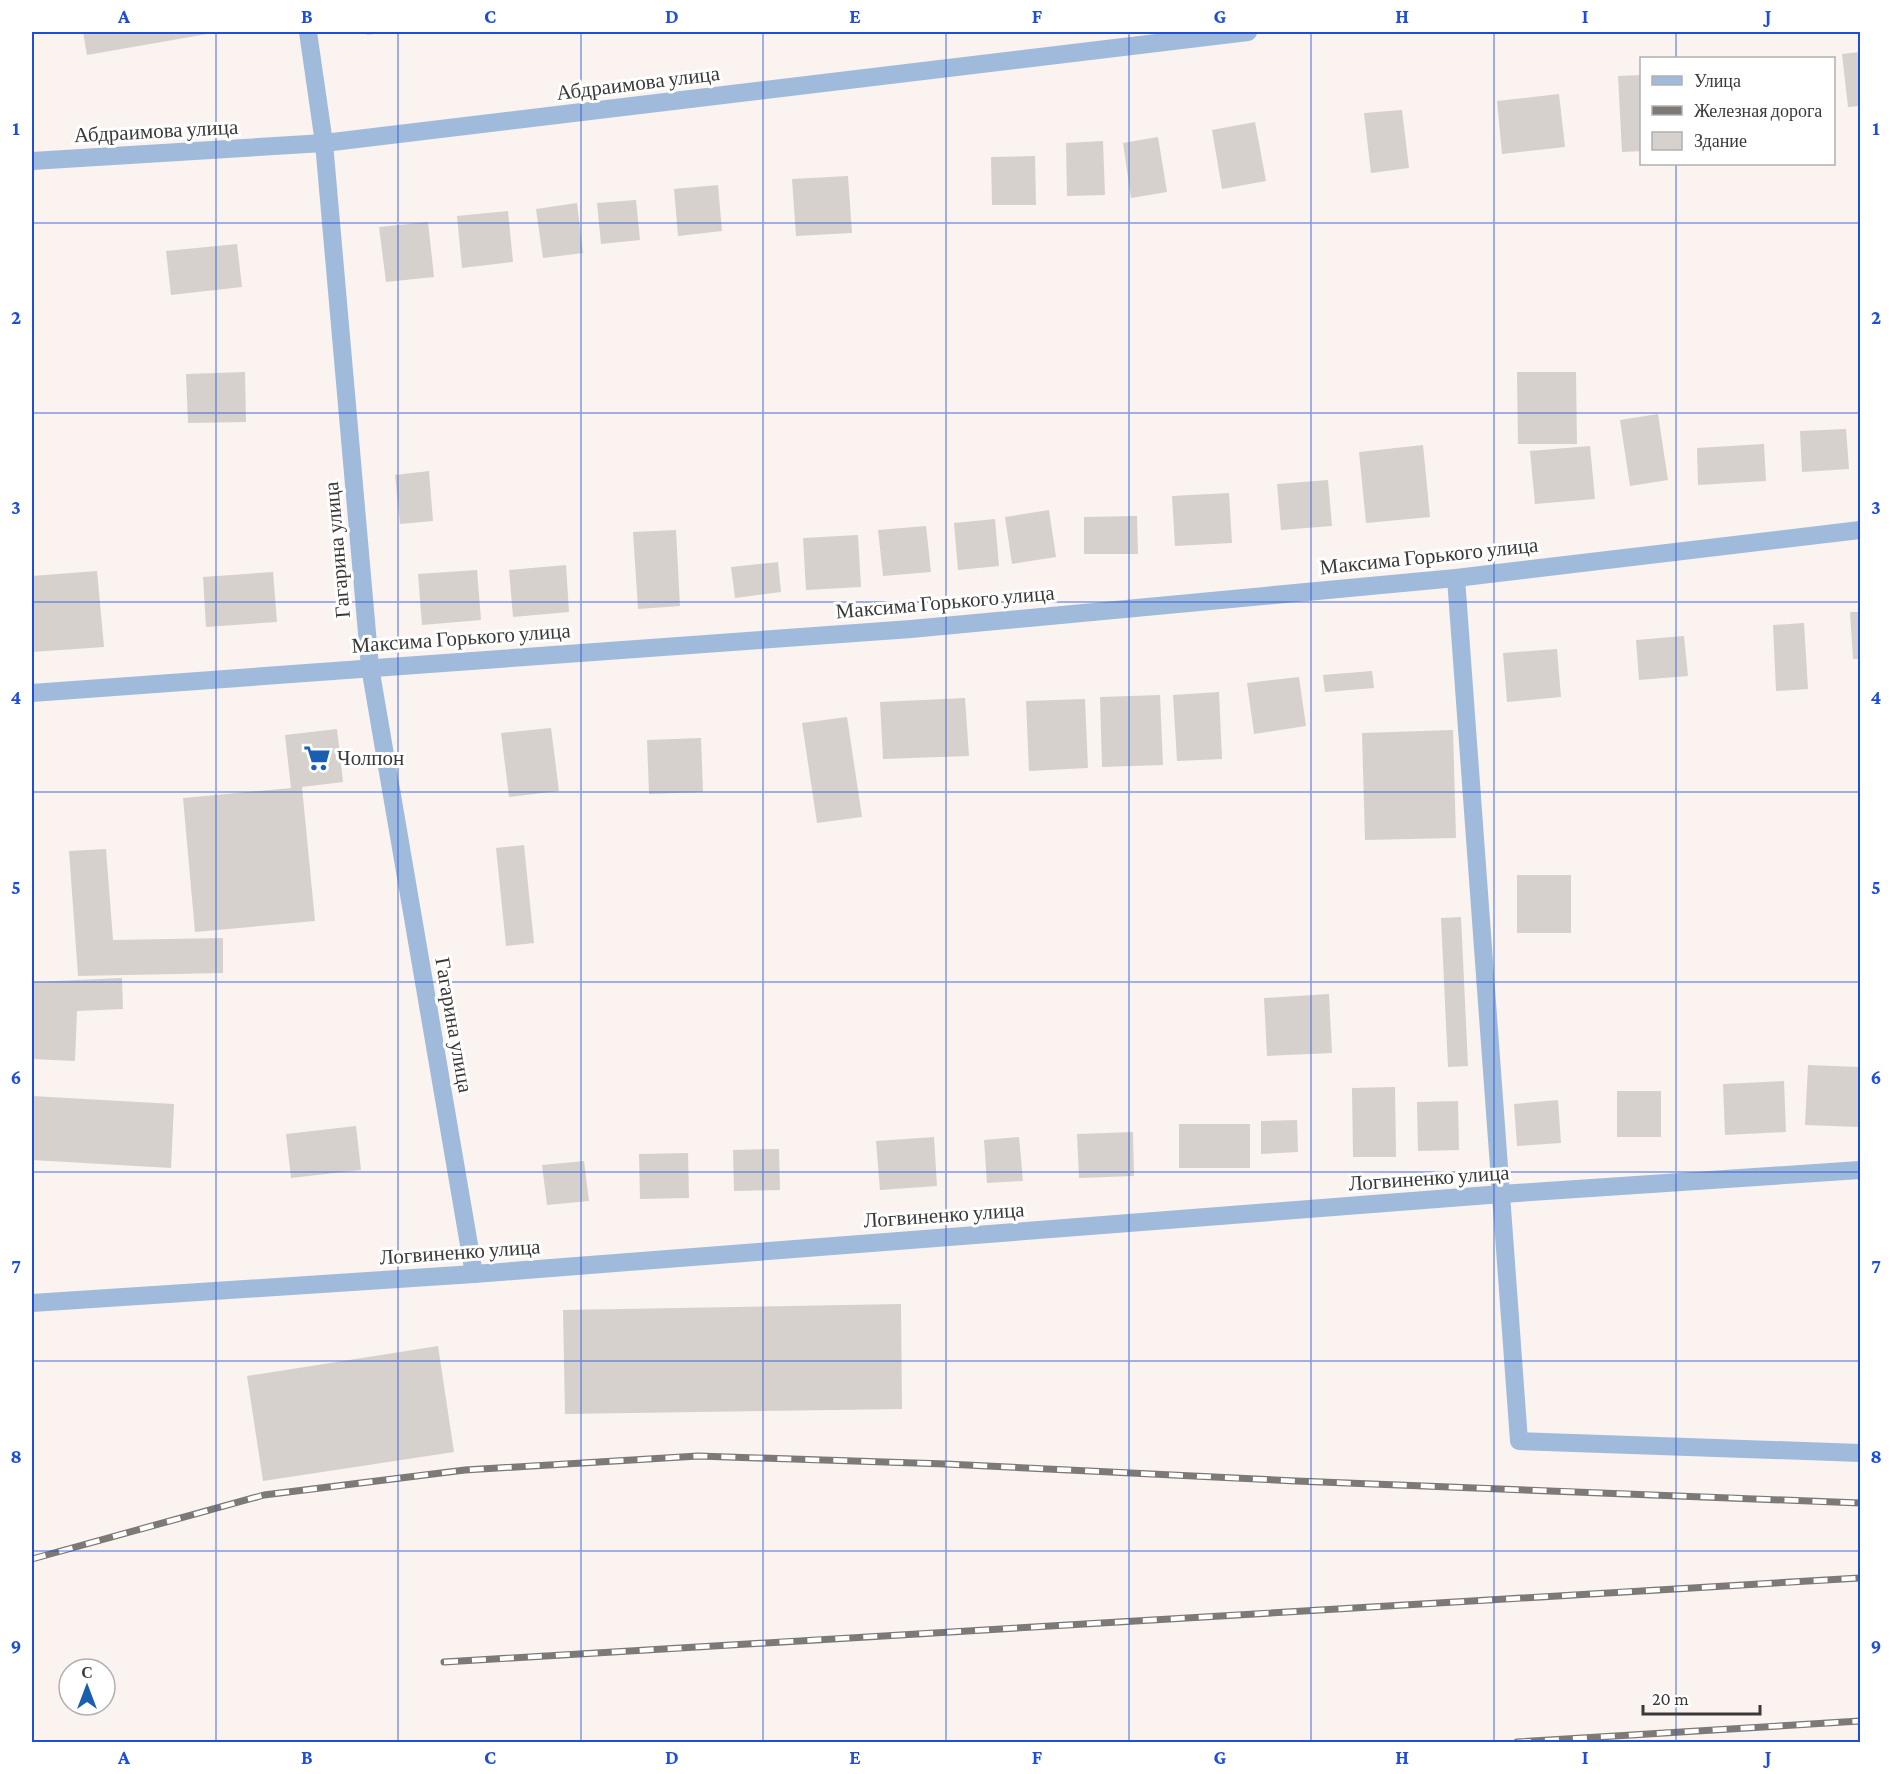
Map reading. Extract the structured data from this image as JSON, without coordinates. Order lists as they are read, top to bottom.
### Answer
{
  "streets": {
    "street": [
      "Абдраимова улица",
      "Гагарина улица",
      "Максима Горького улица",
      "Логвиненко улица"
    ]
  },
  "crossings": [
    ["Абдраимова улица", "Гагарина улица"],
    ["Гагарина улица", "Максима Горького улица"],
    ["Гагарина улица", "Логвиненко улица"]
  ],
  "places": {
    "supermarket": ["Чолпон"]
  },
  "legend": ["Улица", "Железная дорога", "Здание"],
  "scale_bar": "20 m",
  "north": "top",
  "grid": {
    "columns": [
      "A",
      "B",
      "C",
      "D",
      "E",
      "F",
      "G",
      "H",
      "I",
      "J"
    ],
    "rows": [
      "1",
      "2",
      "3",
      "4",
      "5",
      "6",
      "7",
      "8",
      "9"
    ]
  }
}
